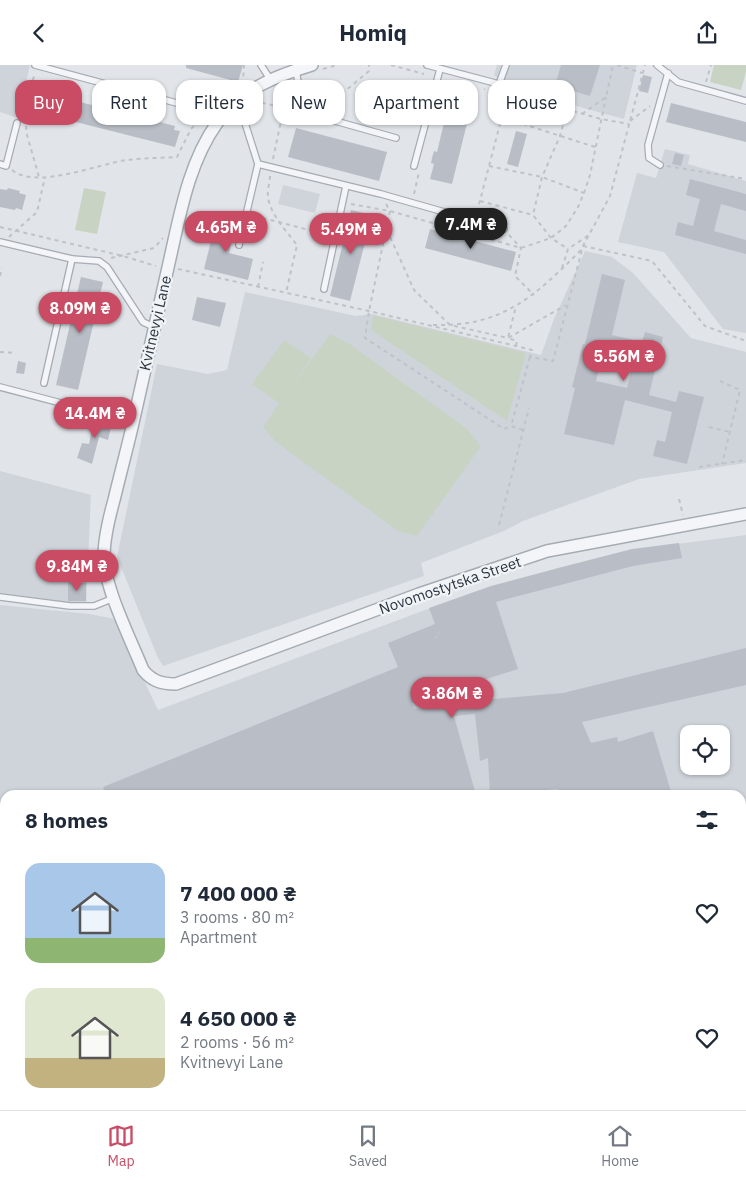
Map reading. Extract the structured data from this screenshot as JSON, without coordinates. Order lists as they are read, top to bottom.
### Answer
{
  "streets": {
    "street": ["Kvitnevyi Lane", "Novomostytska Street"]
  },
  "crossings": [
    ["Kvitnevyi Lane", "Novomostytska Street"]
  ],
  "page": {
    "header": "Homiq",
    "chip": [
      "Buy",
      "Rent",
      "Filters",
      "New",
      "Apartment",
      "House"
    ],
    "price": [
      "7.4M ₴",
      "4.65M ₴",
      "5.49M ₴",
      "8.09M ₴",
      "5.56M ₴",
      "14.4M ₴",
      "9.84M ₴",
      "3.86M ₴"
    ],
    "heading": "8 homes",
    "list": [
      {
        "name": "7 400 000 ₴",
        "note": "3 rooms · 80 m² · Apartment"
      },
      {
        "name": "4 650 000 ₴",
        "note": "2 rooms · 56 m² · Kvitnevyi Lane"
      }
    ],
    "tabs": ["Map", "Saved", "Home"]
  }
}
